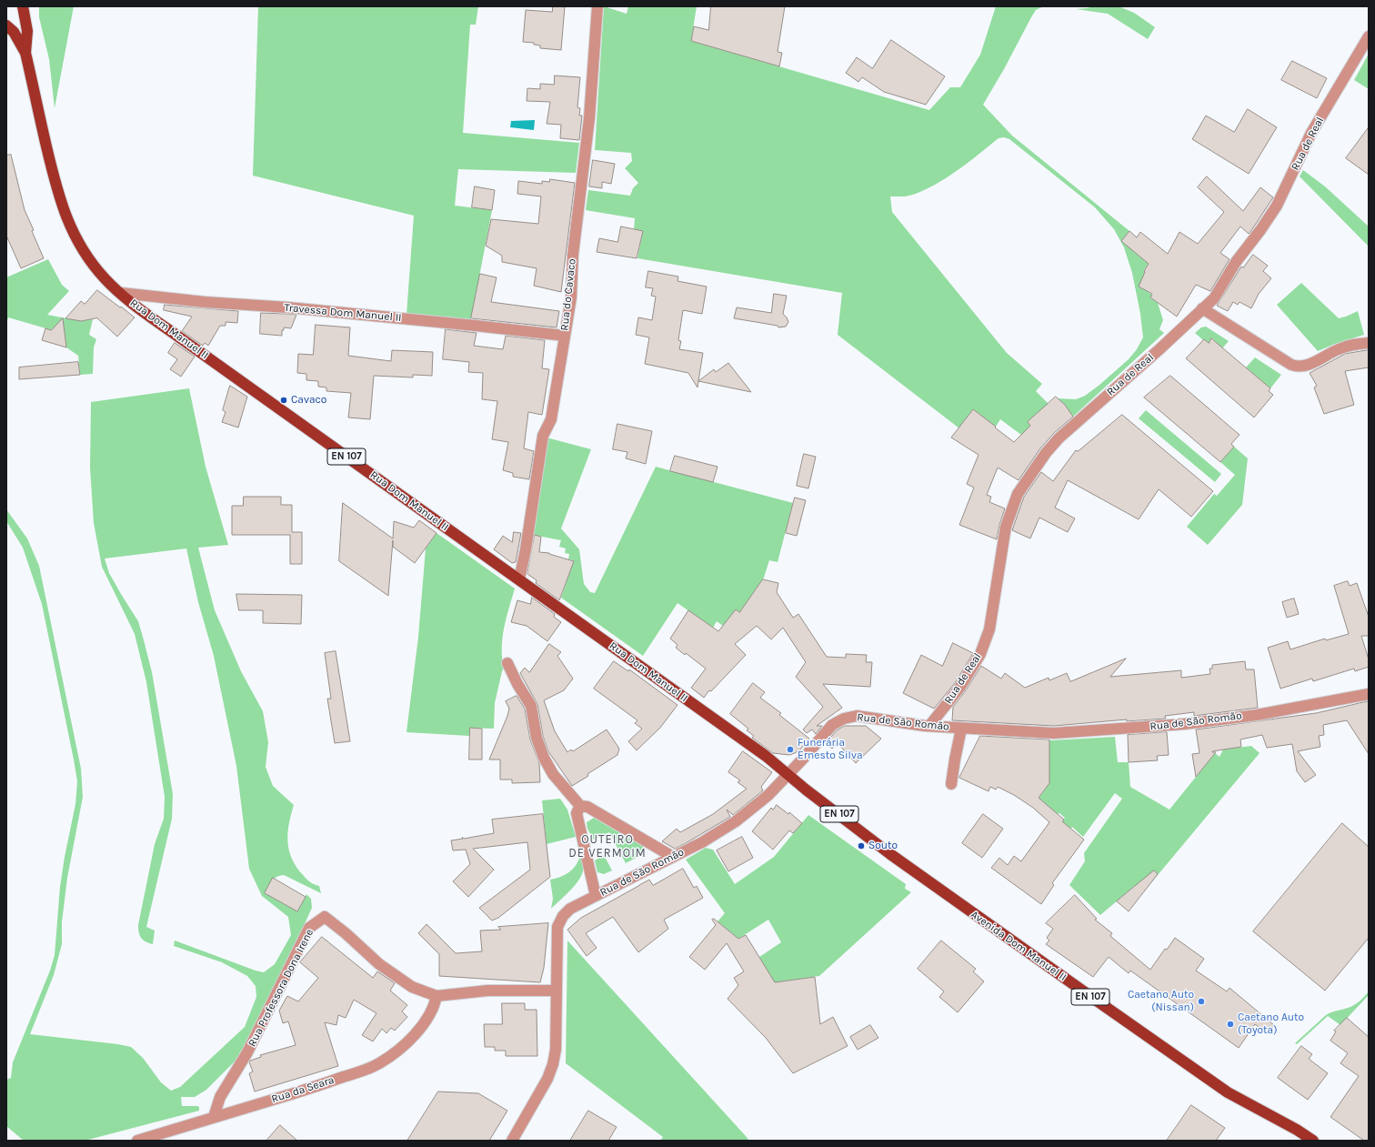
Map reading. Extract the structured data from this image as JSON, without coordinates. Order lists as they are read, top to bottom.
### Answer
{
  "streets": {
    "main road": ["Rua Dom Manuel II", "EN 107", "Avenida Dom Manuel II"],
    "street": [
      "Rua de Real",
      "Rua do Cavaco",
      "Travessa Dom Manuel II",
      "Rua de São Romão",
      "Rua Professora Dona Irene",
      "Rua da Seara"
    ]
  },
  "crossings": [
    ["Rua de Real", "Rua de São Romão"],
    ["Rua do Cavaco", "Travessa Dom Manuel II"],
    ["Rua do Cavaco", "Rua Dom Manuel II"],
    ["Travessa Dom Manuel II", "Rua Dom Manuel II"],
    ["Rua Dom Manuel II", "Rua de São Romão"],
    ["Rua Dom Manuel II", "Avenida Dom Manuel II"],
    ["Rua de São Romão", "Avenida Dom Manuel II"],
    ["Rua de São Romão", "Rua Professora Dona Irene"],
    ["Rua Professora Dona Irene", "Rua da Seara"]
  ],
  "districts": ["OUTEIRO DE VERMOIM"],
  "places": [
    "Cavaco",
    "Funerária Ernesto Silva",
    "Souto",
    "Caetano Auto (Nissan)",
    "Caetano Auto (Toyota)"
  ]
}
